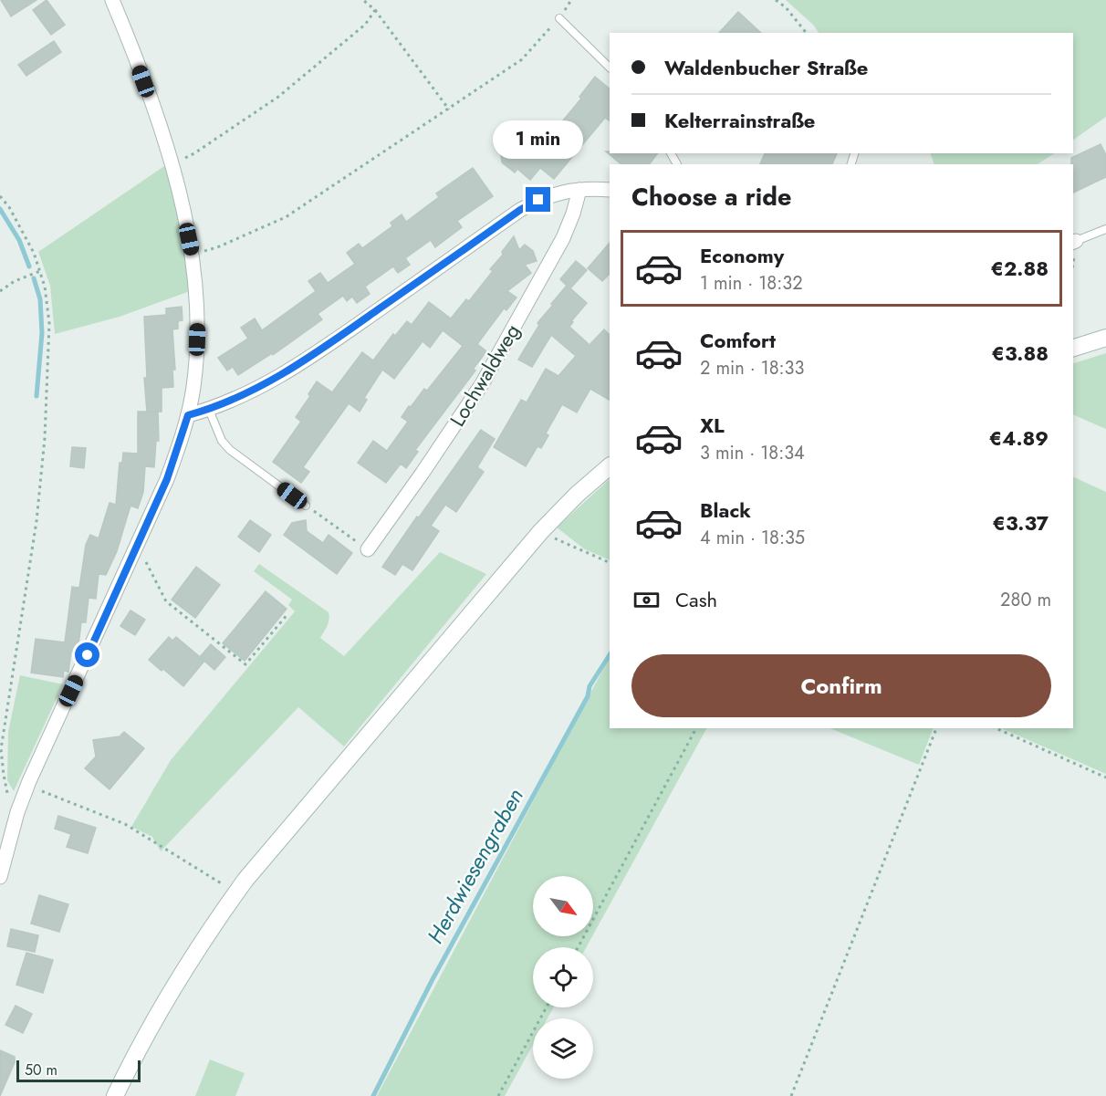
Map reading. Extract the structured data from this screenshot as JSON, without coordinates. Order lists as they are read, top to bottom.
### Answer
{
  "streets": {
    "street": ["Lochwaldweg"]
  },
  "water": ["Herdwiesengraben"],
  "scale_bar": "50 m",
  "north": "bottom right",
  "page": {
    "banner": ["Waldenbucher Straße", "Kelterrainstraße"],
    "bubble": "1 min",
    "heading": "Choose a ride",
    "list": [
      {
        "name": "Economy",
        "note": "1 min · 18:32",
        "value": "€2.88"
      },
      {
        "name": "Comfort",
        "note": "2 min · 18:33",
        "value": "€3.88"
      },
      {
        "name": "XL",
        "note": "3 min · 18:34",
        "value": "€4.89"
      },
      {
        "name": "Black",
        "note": "4 min · 18:35",
        "value": "€3.37"
      }
    ],
    "pay": ["Cash", "280 m"],
    "buttons": "Confirm",
    "scale": "50 m"
  }
}
